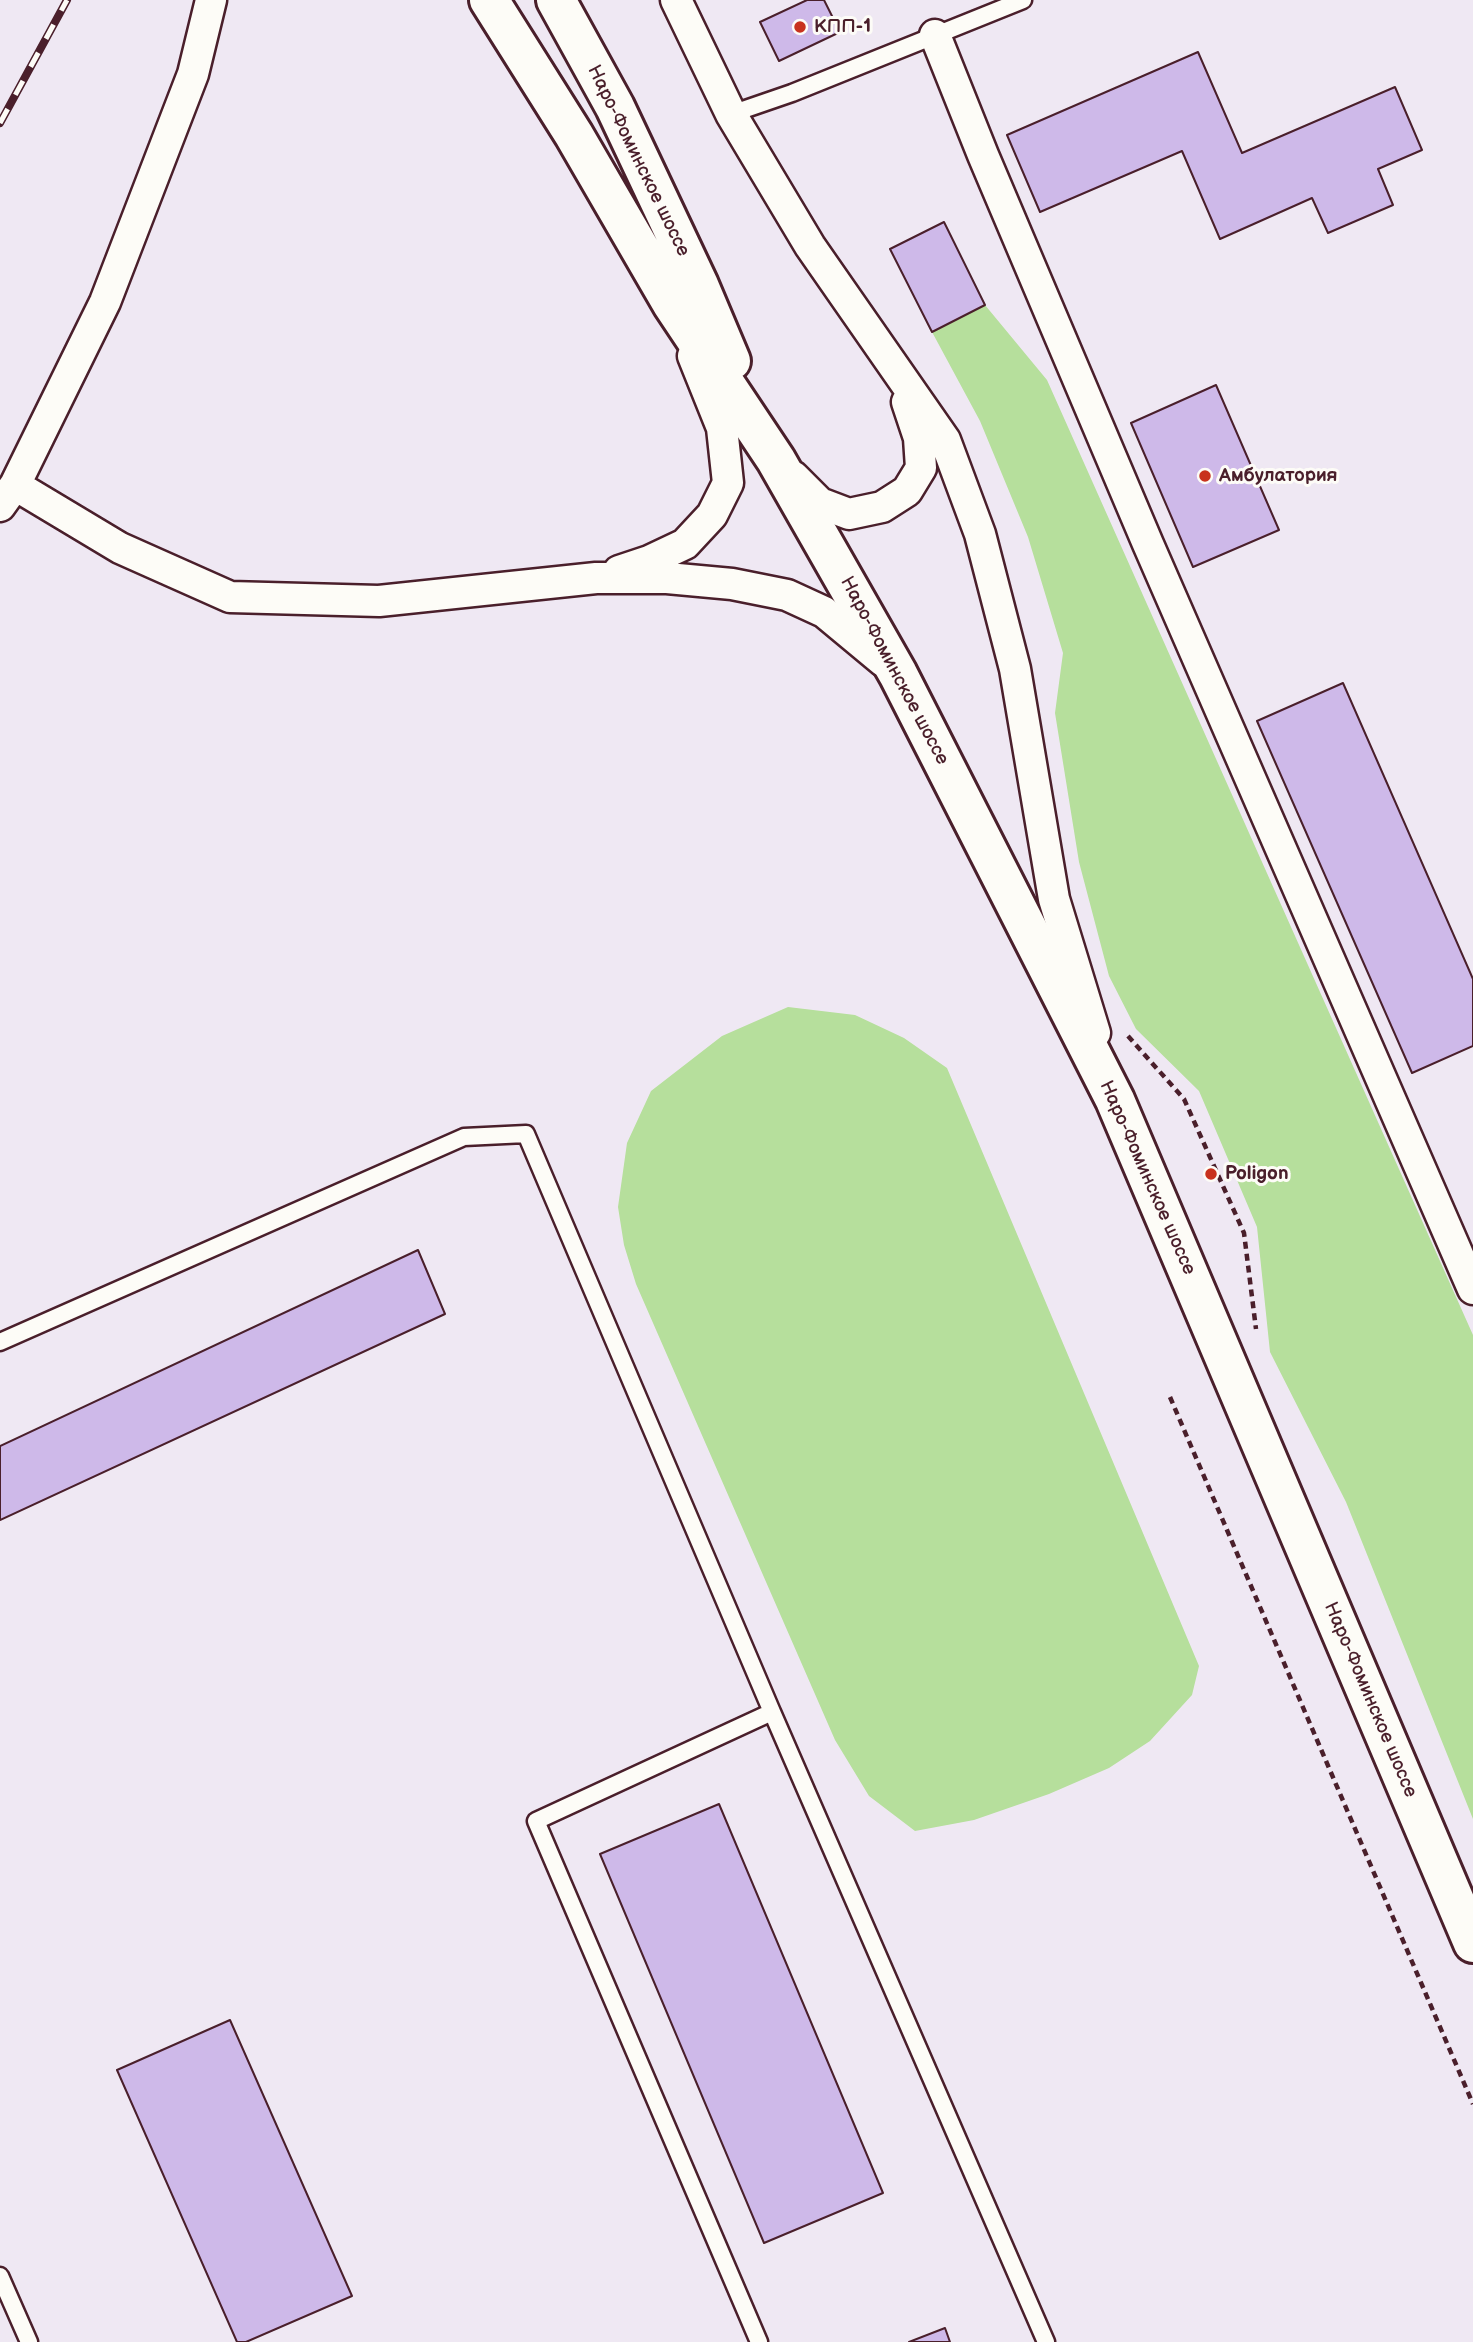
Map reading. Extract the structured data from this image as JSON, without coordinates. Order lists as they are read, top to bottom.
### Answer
{
  "streets": {
    "main road": ["Наро-Фоминское шоссе"]
  },
  "places": ["КПП-1", "Амбулатория", "Poligon"]
}
